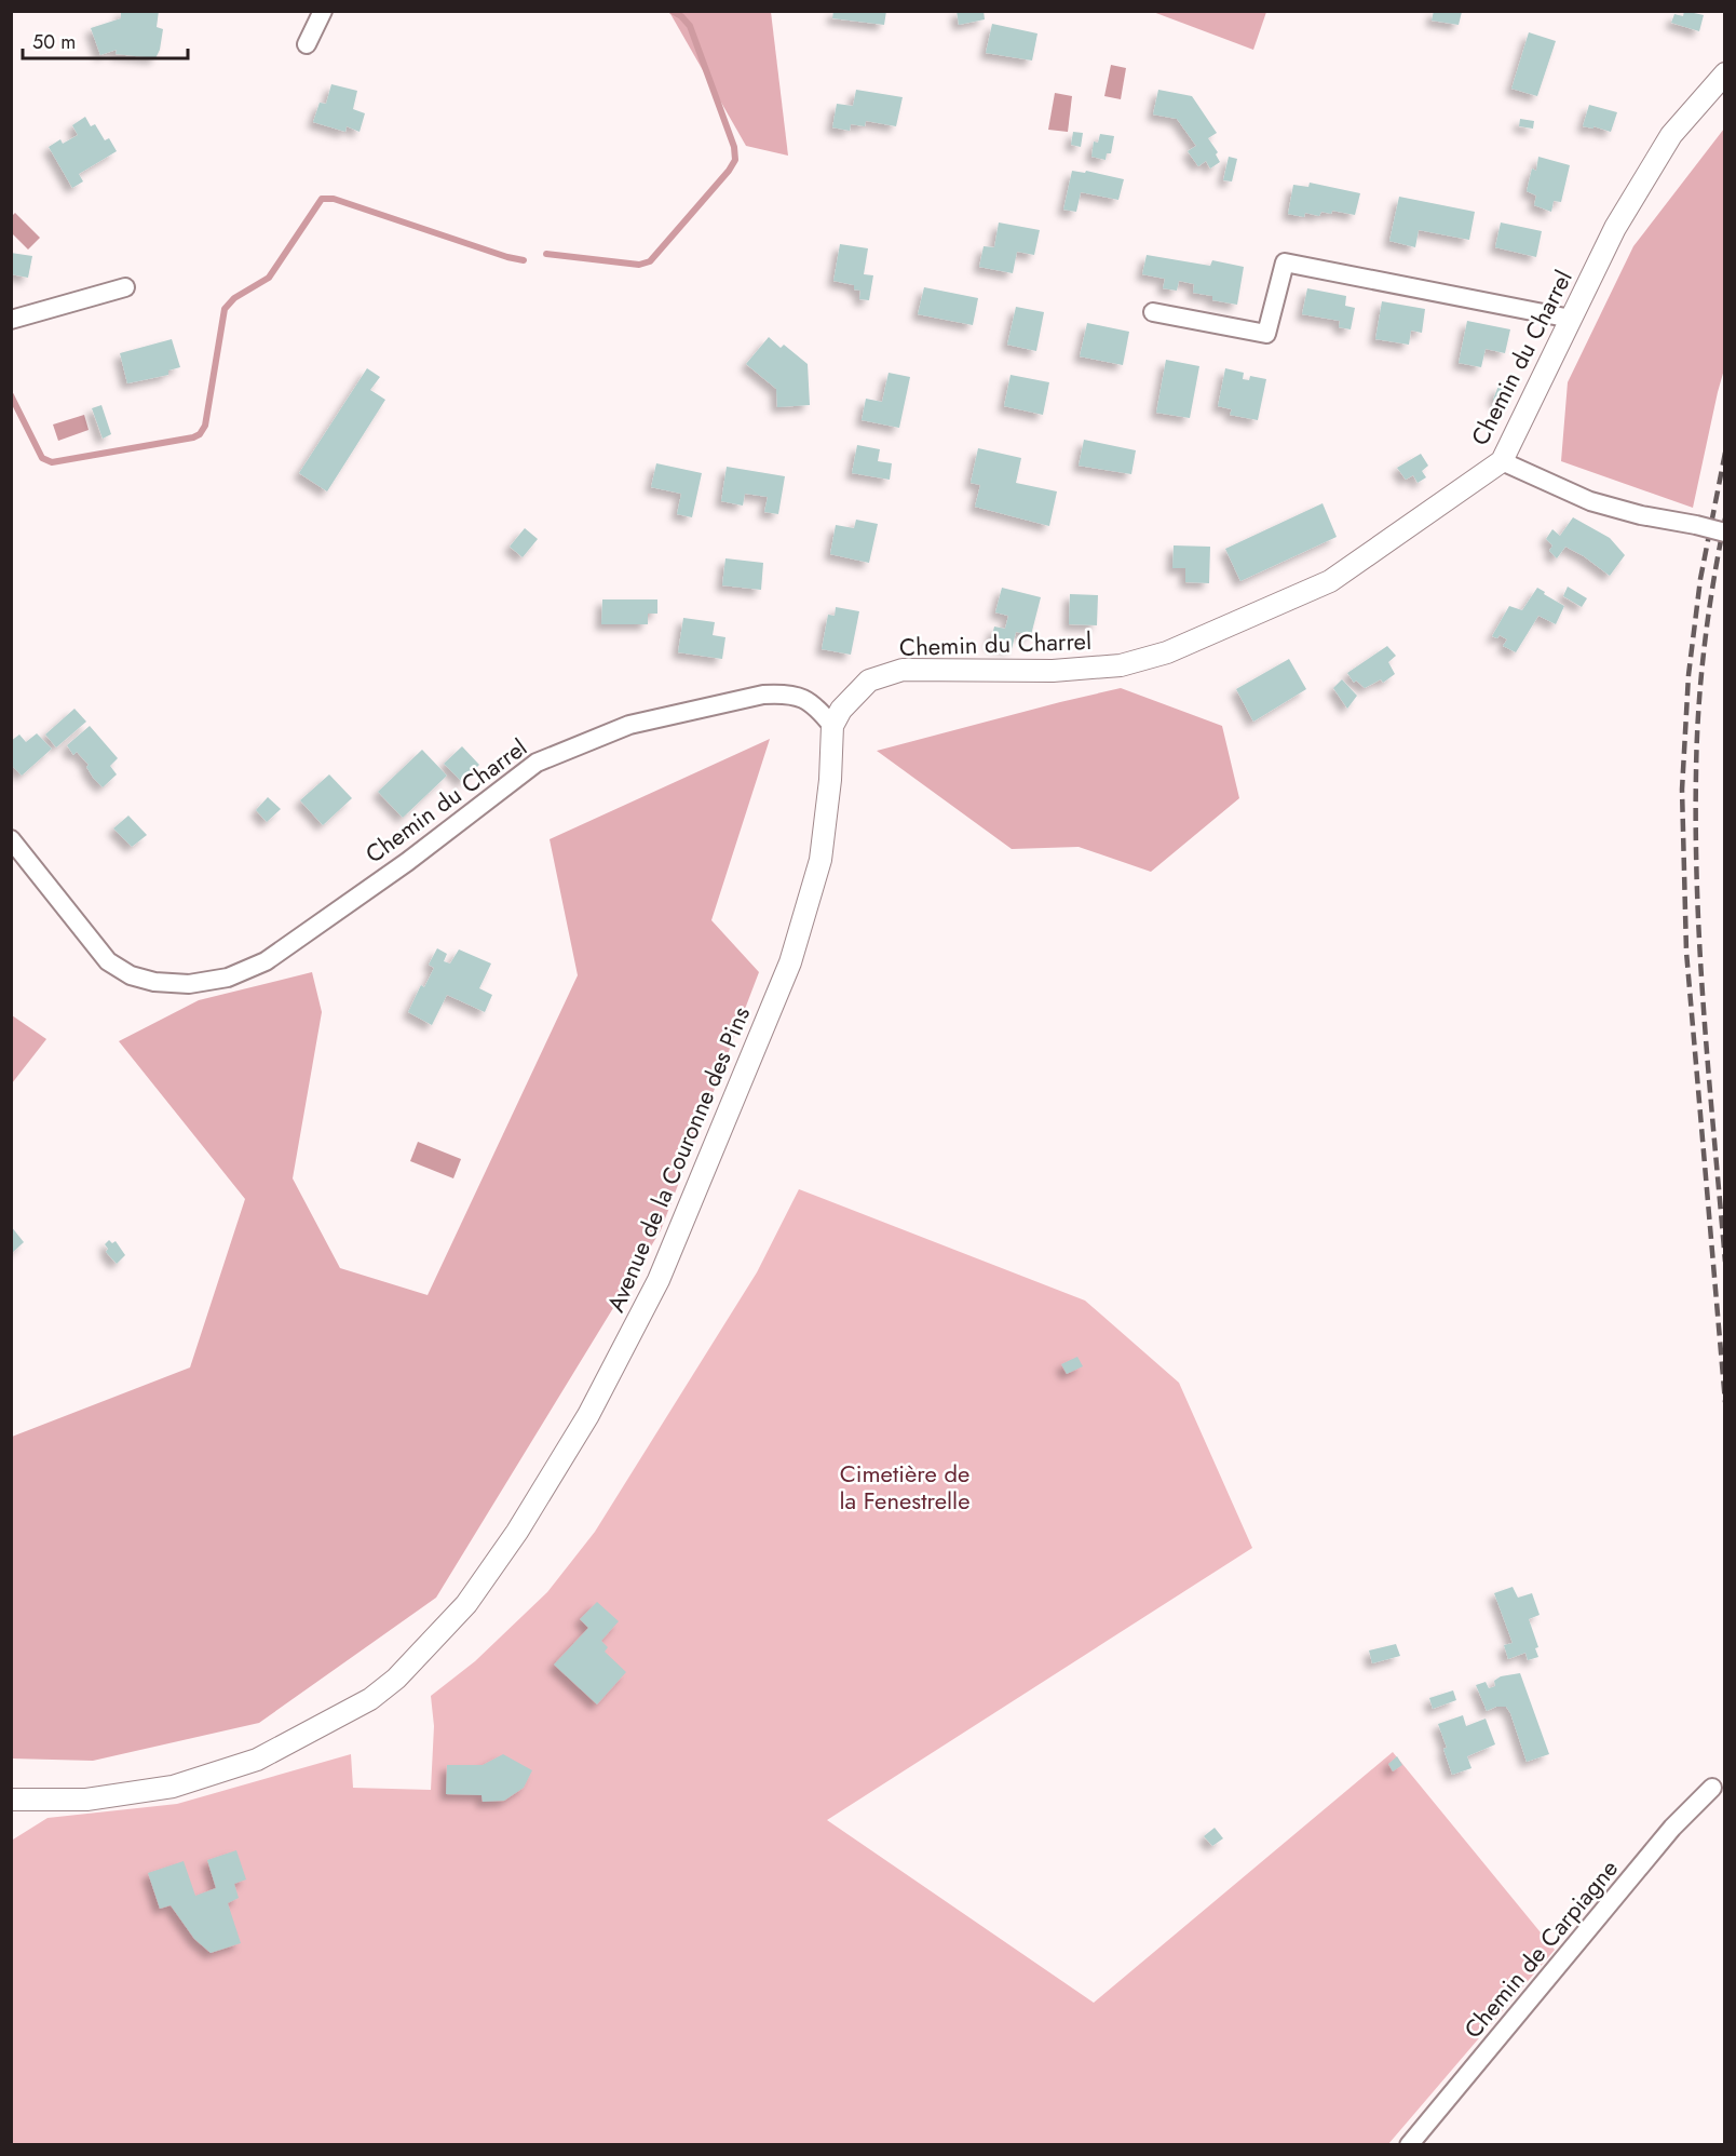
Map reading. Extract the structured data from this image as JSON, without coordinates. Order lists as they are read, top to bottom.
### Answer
{
  "streets": {
    "street": ["Chemin du Charrel", "Avenue de la Couronne des Pins", "Chemin de Carpiagne"]
  },
  "crossings": [
    ["Chemin du Charrel", "Avenue de la Couronne des Pins"]
  ],
  "parks": ["Cimetière de la Fenestrelle"],
  "scale_bar": "50 m"
}
